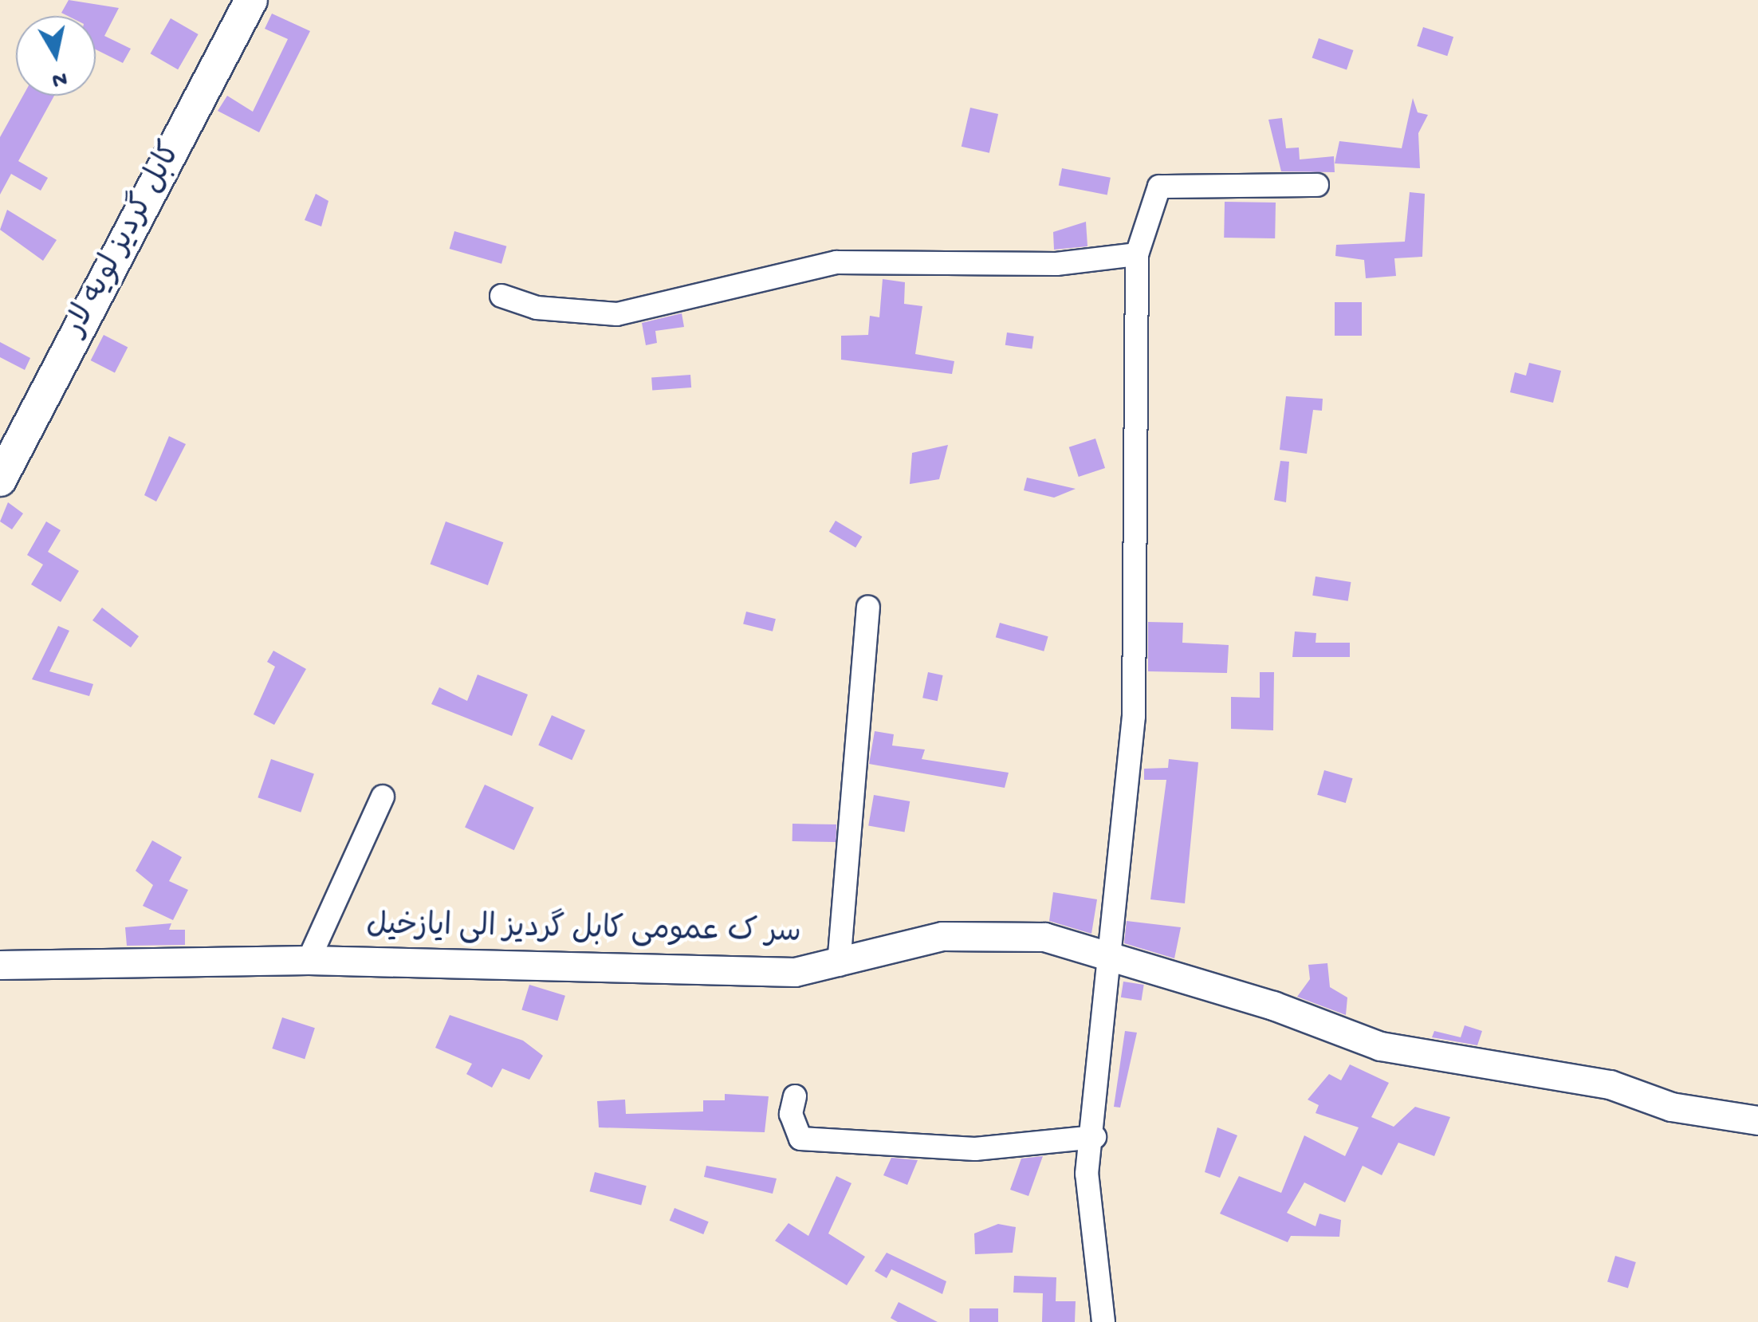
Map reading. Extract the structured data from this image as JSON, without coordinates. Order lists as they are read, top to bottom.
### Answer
{
  "streets": {
    "highway": ["کابل گردیز لویه لار"],
    "main road": ["سر ک عمومی کابل گردیز الی ایازخیل"]
  },
  "north": "bottom"
}
